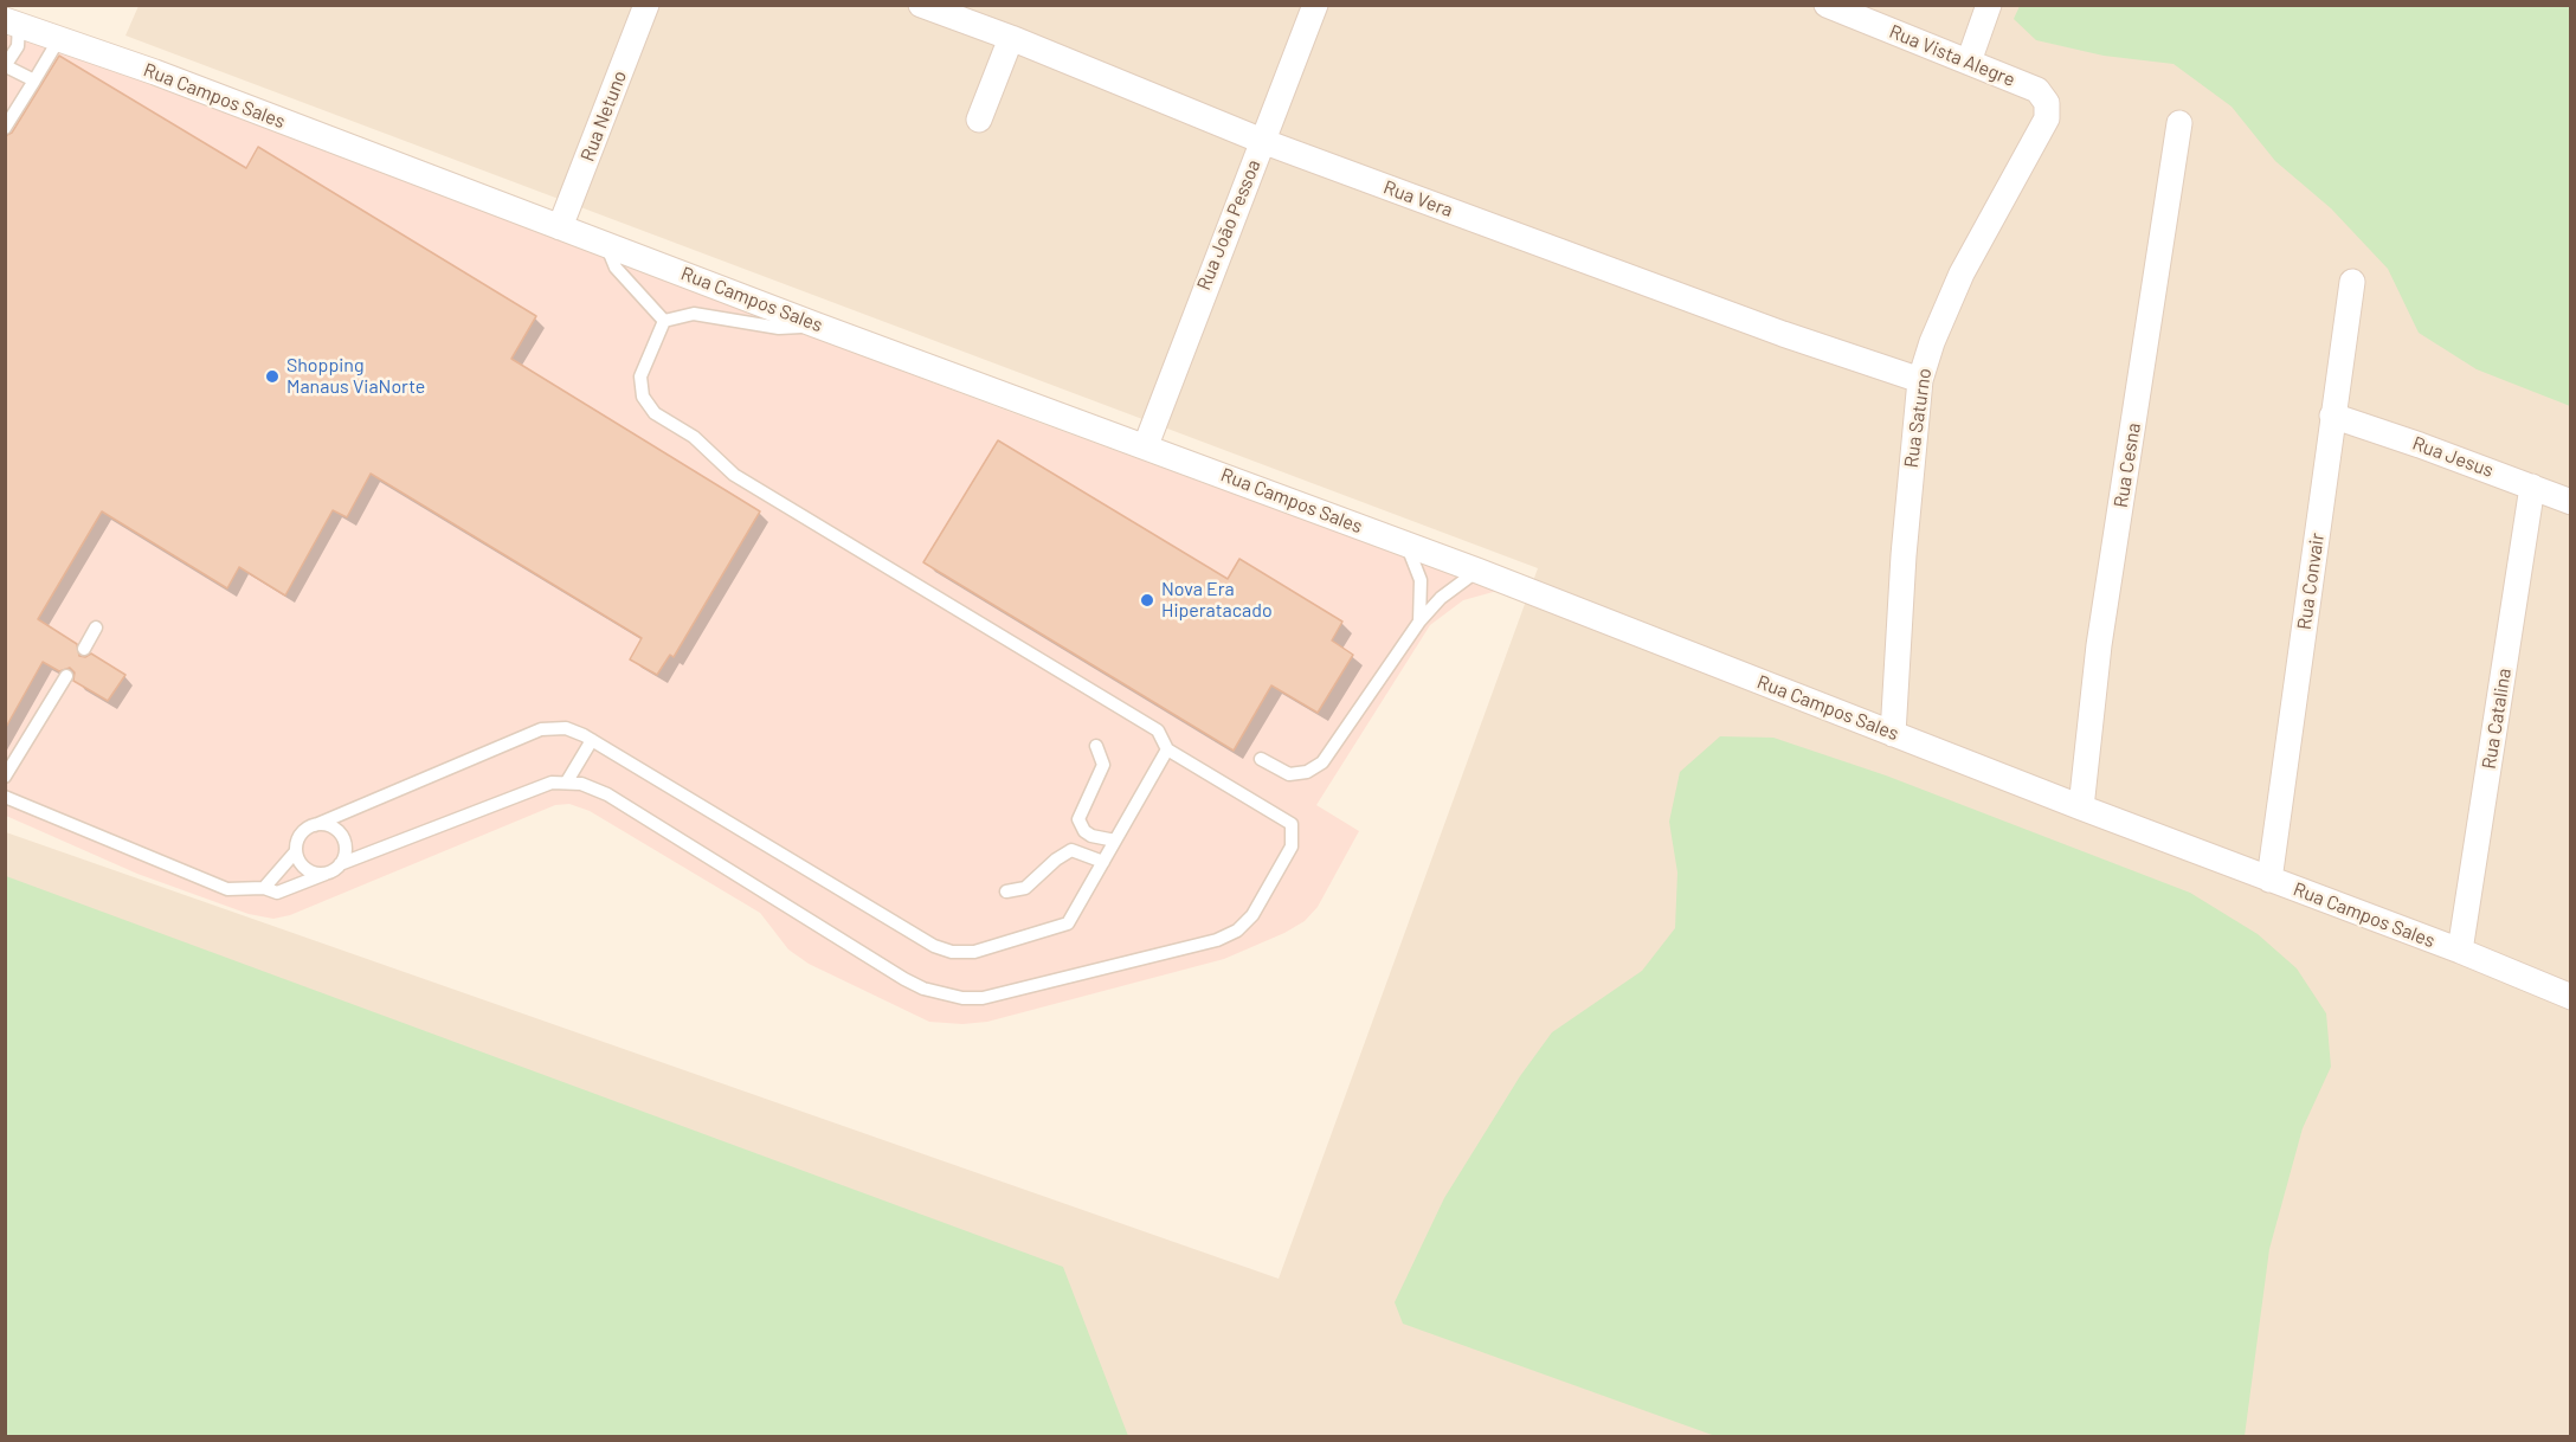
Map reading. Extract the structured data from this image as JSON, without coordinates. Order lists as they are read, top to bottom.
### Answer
{
  "streets": {
    "street": [
      "Rua Vista Alegre",
      "Rua Campos Sales",
      "Rua Netuno",
      "Rua Vera",
      "Rua João Pessoa",
      "Rua Saturno",
      "Rua Jesus",
      "Rua Cesna",
      "Rua Convair",
      "Rua Catalina"
    ]
  },
  "crossings": [
    ["Rua Vista Alegre", "Rua Saturno"],
    ["Rua Campos Sales", "Rua Netuno"],
    ["Rua Campos Sales", "Rua João Pessoa"],
    ["Rua Campos Sales", "Rua Saturno"],
    ["Rua Campos Sales", "Rua Cesna"],
    ["Rua Campos Sales", "Rua Convair"],
    ["Rua Campos Sales", "Rua Catalina"],
    ["Rua Vera", "Rua João Pessoa"],
    ["Rua Vera", "Rua Saturno"],
    ["Rua Jesus", "Rua Convair"],
    ["Rua Jesus", "Rua Catalina"]
  ],
  "places": ["Shopping Manaus ViaNorte", "Nova Era Hiperatacado"]
}
